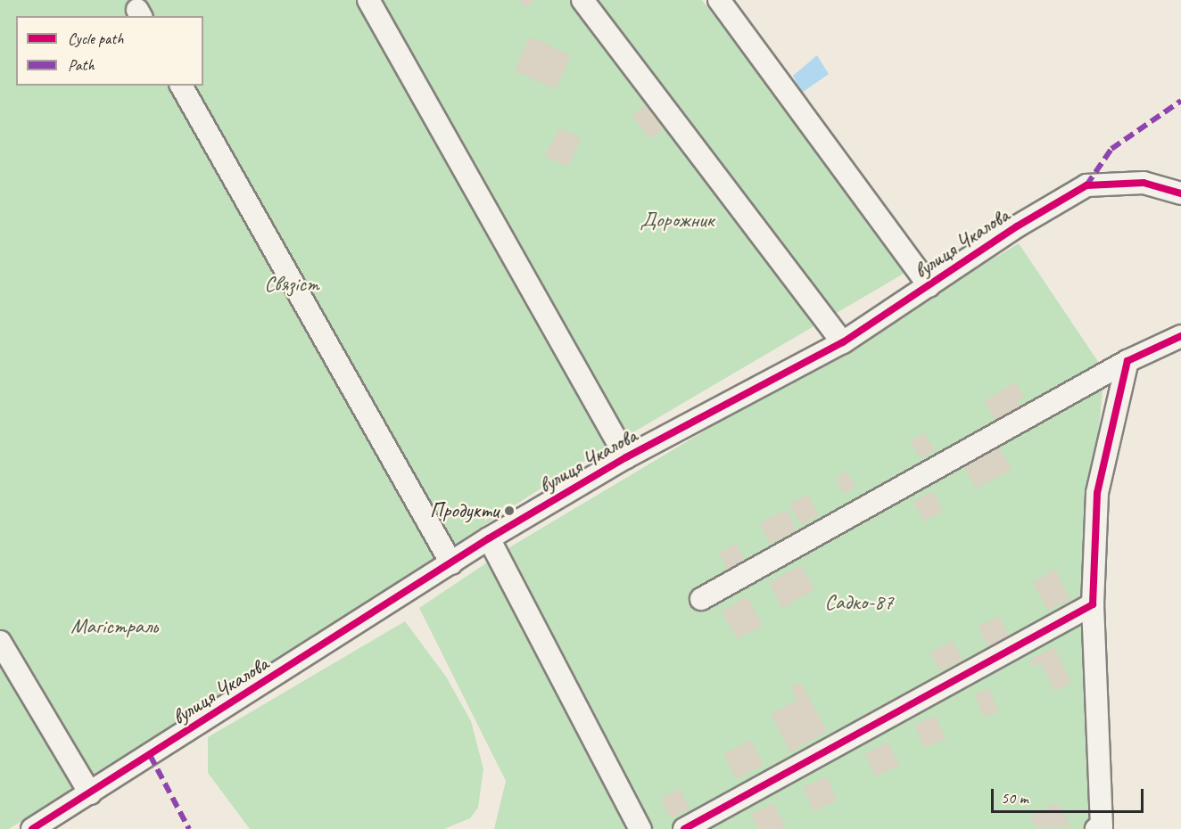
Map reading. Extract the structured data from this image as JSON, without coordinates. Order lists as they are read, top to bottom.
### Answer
{
  "streets": {
    "street": ["вулиця Чкалова"]
  },
  "parks": [
    "Дорожник",
    "Связіст",
    "Садко-87",
    "Магістраль"
  ],
  "places": ["Продукти"],
  "legend": ["Cycle path", "Path"],
  "scale_bar": "50 m"
}
